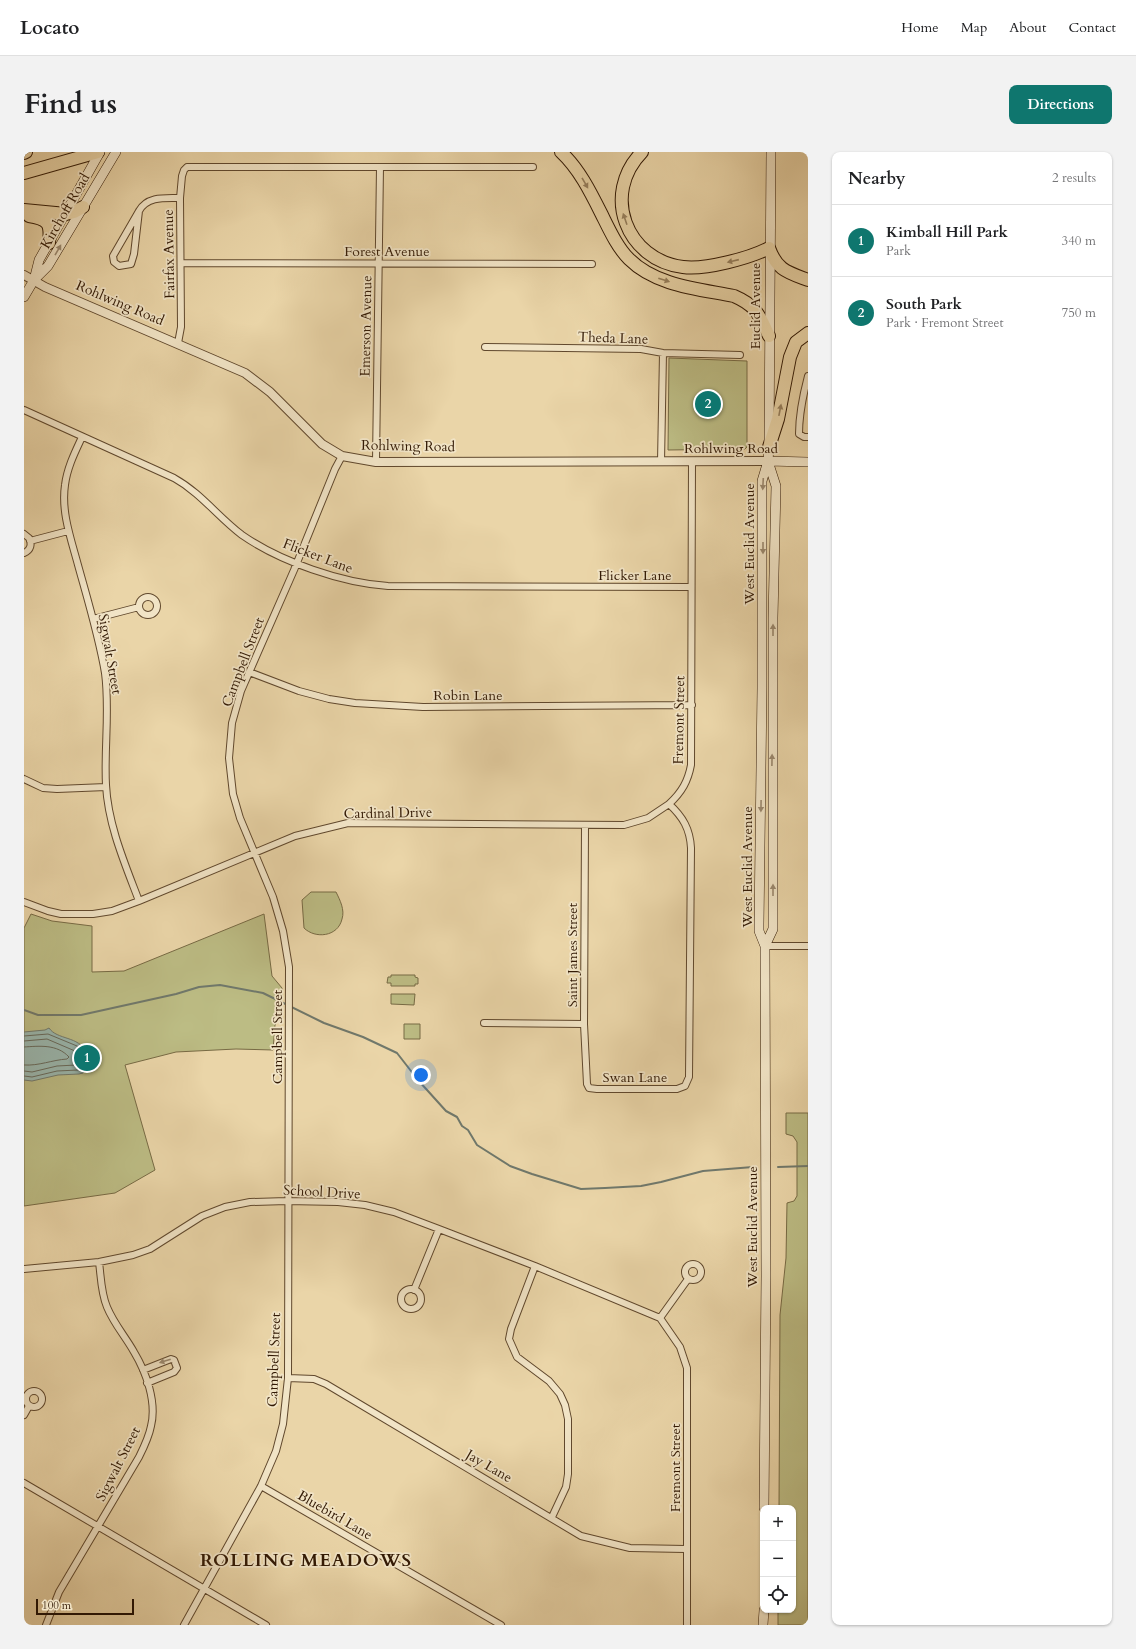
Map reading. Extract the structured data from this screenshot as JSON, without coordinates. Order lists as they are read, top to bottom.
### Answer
{
  "streets": {
    "main road": [
      "Kirchoff Road",
      "Rohlwing Road",
      "Euclid Avenue",
      "West Euclid Avenue"
    ],
    "street": [
      "Forest Avenue",
      "Fairfax Avenue",
      "Emerson Avenue",
      "Theda Lane",
      "Flicker Lane",
      "Sigwalt Street",
      "Campbell Street",
      "Robin Lane",
      "Fremont Street",
      "Cardinal Drive",
      "Saint James Street",
      "Swan Lane",
      "School Drive",
      "Jay Lane",
      "Bluebird Lane"
    ]
  },
  "crossings": [
    ["Kirchoff Road", "Rohlwing Road"],
    ["Forest Avenue", "Fairfax Avenue"],
    ["Forest Avenue", "Emerson Avenue"],
    ["Fairfax Avenue", "Rohlwing Road"],
    ["Fairfax Avenue", "Emerson Avenue"],
    ["Rohlwing Road", "Euclid Avenue"],
    ["Rohlwing Road", "Emerson Avenue"],
    ["Rohlwing Road", "West Euclid Avenue"],
    ["Rohlwing Road", "Campbell Street"],
    ["Rohlwing Road", "Fremont Street"],
    ["Euclid Avenue", "West Euclid Avenue"],
    ["Flicker Lane", "Sigwalt Street"],
    ["Flicker Lane", "Campbell Street"],
    ["Flicker Lane", "Fremont Street"],
    ["Sigwalt Street", "Cardinal Drive"],
    ["Sigwalt Street", "School Drive"],
    ["Campbell Street", "Robin Lane"],
    ["Campbell Street", "Cardinal Drive"],
    ["Campbell Street", "School Drive"],
    ["Campbell Street", "Jay Lane"],
    ["Campbell Street", "Bluebird Lane"],
    ["Robin Lane", "Fremont Street"],
    ["Fremont Street", "Cardinal Drive"],
    ["Fremont Street", "Swan Lane"],
    ["Fremont Street", "School Drive"],
    ["Fremont Street", "Jay Lane"],
    ["Cardinal Drive", "Saint James Street"],
    ["Cardinal Drive", "Swan Lane"],
    ["Saint James Street", "Swan Lane"]
  ],
  "districts": ["ROLLING MEADOWS"],
  "scale_bar": "100 m",
  "page": {
    "header": "Locato",
    "nav": [
      "Home",
      "Map",
      "About",
      "Contact"
    ],
    "title": "Find us",
    "buttons": "Directions",
    "heading": ["Nearby", "2 results"],
    "list": [
      {
        "mark": "1",
        "name": "Kimball Hill Park",
        "note": "Park",
        "value": "340 m"
      },
      {
        "mark": "2",
        "name": "South Park",
        "note": "Park · Fremont Street",
        "value": "750 m"
      }
    ],
    "pins": ["2", "1"],
    "map_buttons": ["+", "−"],
    "scale": "100 m"
  }
}
